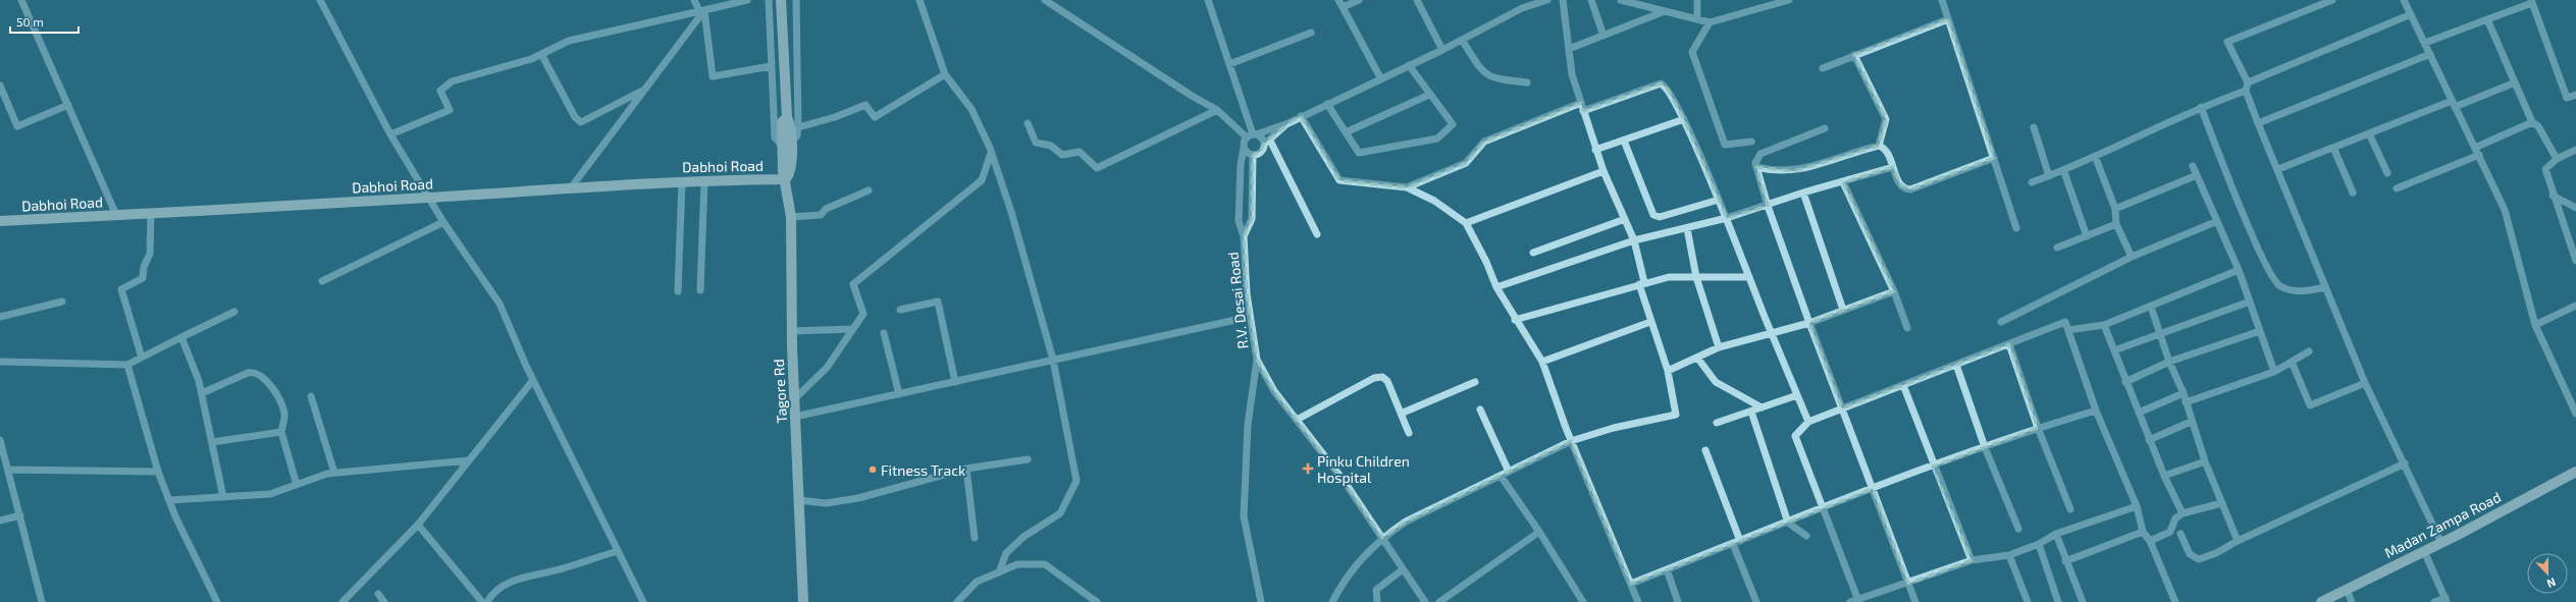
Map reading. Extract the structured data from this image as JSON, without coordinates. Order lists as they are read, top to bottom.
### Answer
{
  "streets": {
    "main road": ["Dabhoi Road", "Tagore Rd", "Madan Zampa Road"],
    "street": ["R.V. Desai Road"]
  },
  "crossings": [
    ["Dabhoi Road", "Tagore Rd"]
  ],
  "places": {
    "health": ["Pinku Children Hospital"],
    "other": ["Fitness Track"]
  },
  "scale_bar": "50 m",
  "north": "bottom"
}
